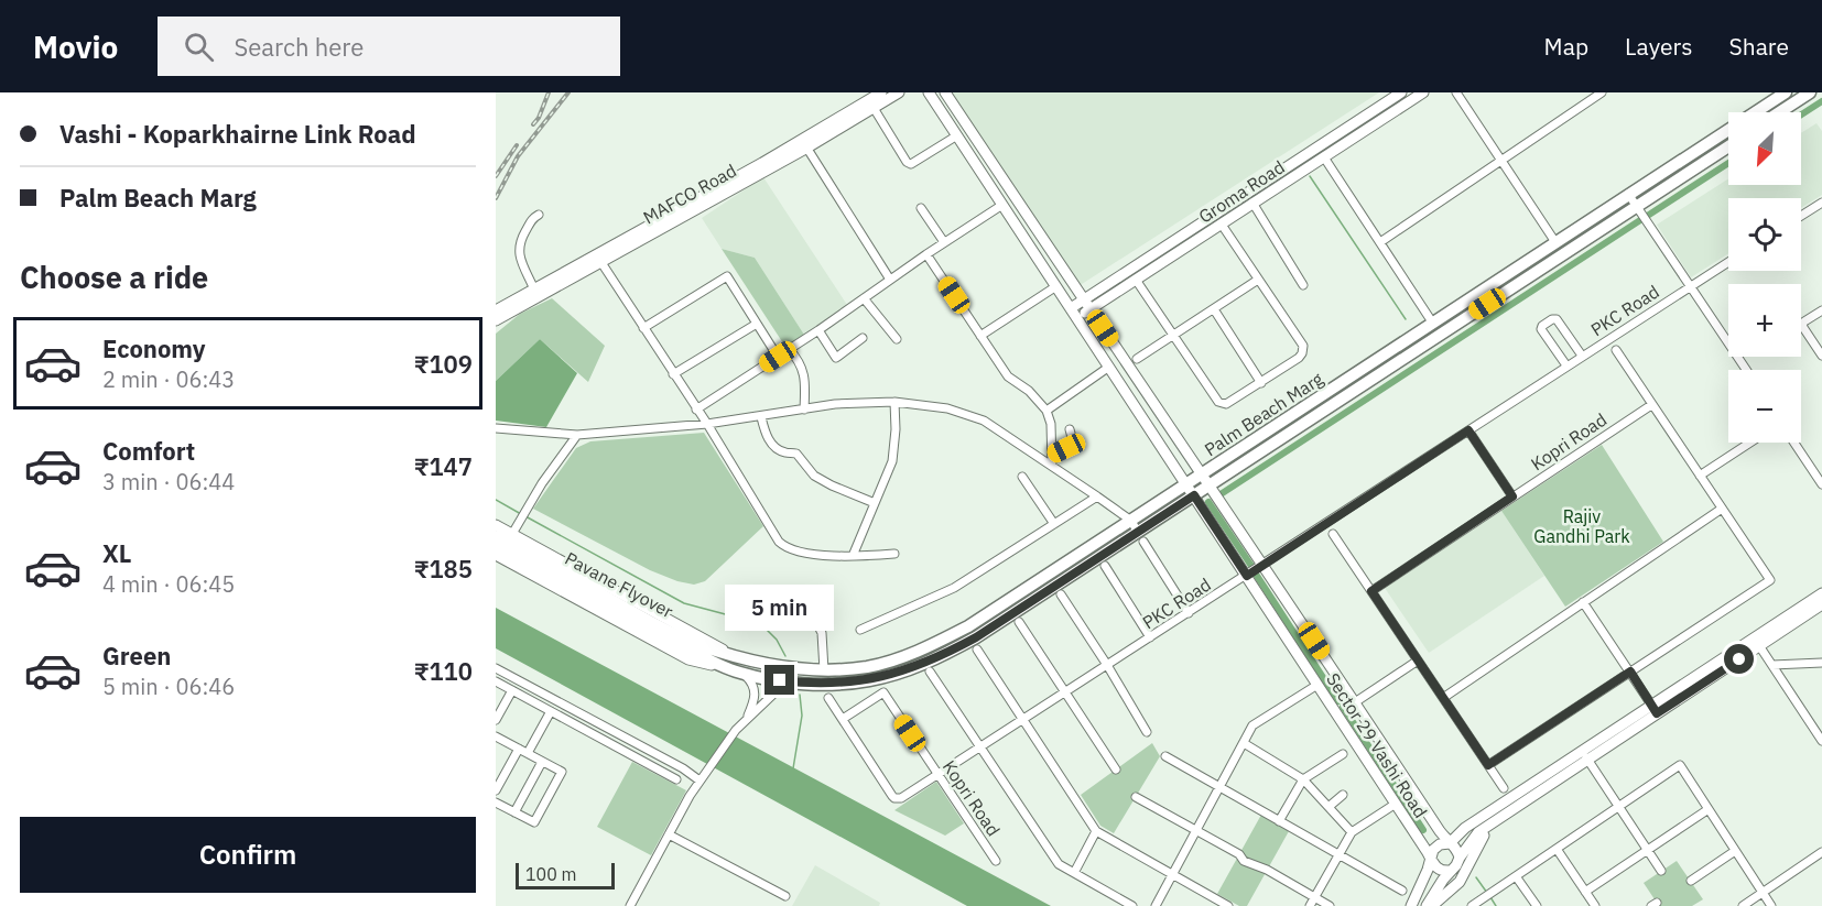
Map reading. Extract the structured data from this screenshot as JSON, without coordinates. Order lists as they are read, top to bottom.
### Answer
{
  "streets": {
    "main road": [
      "Groma Road",
      "MAFCO Road",
      "Palm Beach Marg",
      "Pavane Flyover",
      "Sector 29 Vashi Road"
    ],
    "street": ["PKC Road", "Kopri Road"]
  },
  "crossings": [
    ["Groma Road", "Sector 29 Vashi Road"],
    ["PKC Road", "Kopri Road"],
    ["PKC Road", "Sector 29 Vashi Road"],
    ["Palm Beach Marg", "Pavane Flyover"],
    ["Palm Beach Marg", "Sector 29 Vashi Road"]
  ],
  "parks": ["Rajiv Gandhi Park"],
  "scale_bar": "100 m",
  "north": "bottom left",
  "page": {
    "header": "Movio",
    "search": "Search here",
    "nav": ["Map", "Layers", "Share"],
    "banner": ["Vashi - Koparkhairne Link Road", "Palm Beach Marg"],
    "map_buttons": ["+", "−"],
    "heading": "Choose a ride",
    "list": [
      {
        "name": "Economy",
        "note": "2 min · 06:43",
        "value": "₹109"
      },
      {
        "name": "Comfort",
        "note": "3 min · 06:44",
        "value": "₹147"
      },
      {
        "name": "XL",
        "note": "4 min · 06:45",
        "value": "₹185"
      },
      {
        "name": "Green",
        "note": "5 min · 06:46",
        "value": "₹110"
      }
    ],
    "bubble": "5 min",
    "buttons": "Confirm",
    "scale": "100 m"
  }
}
